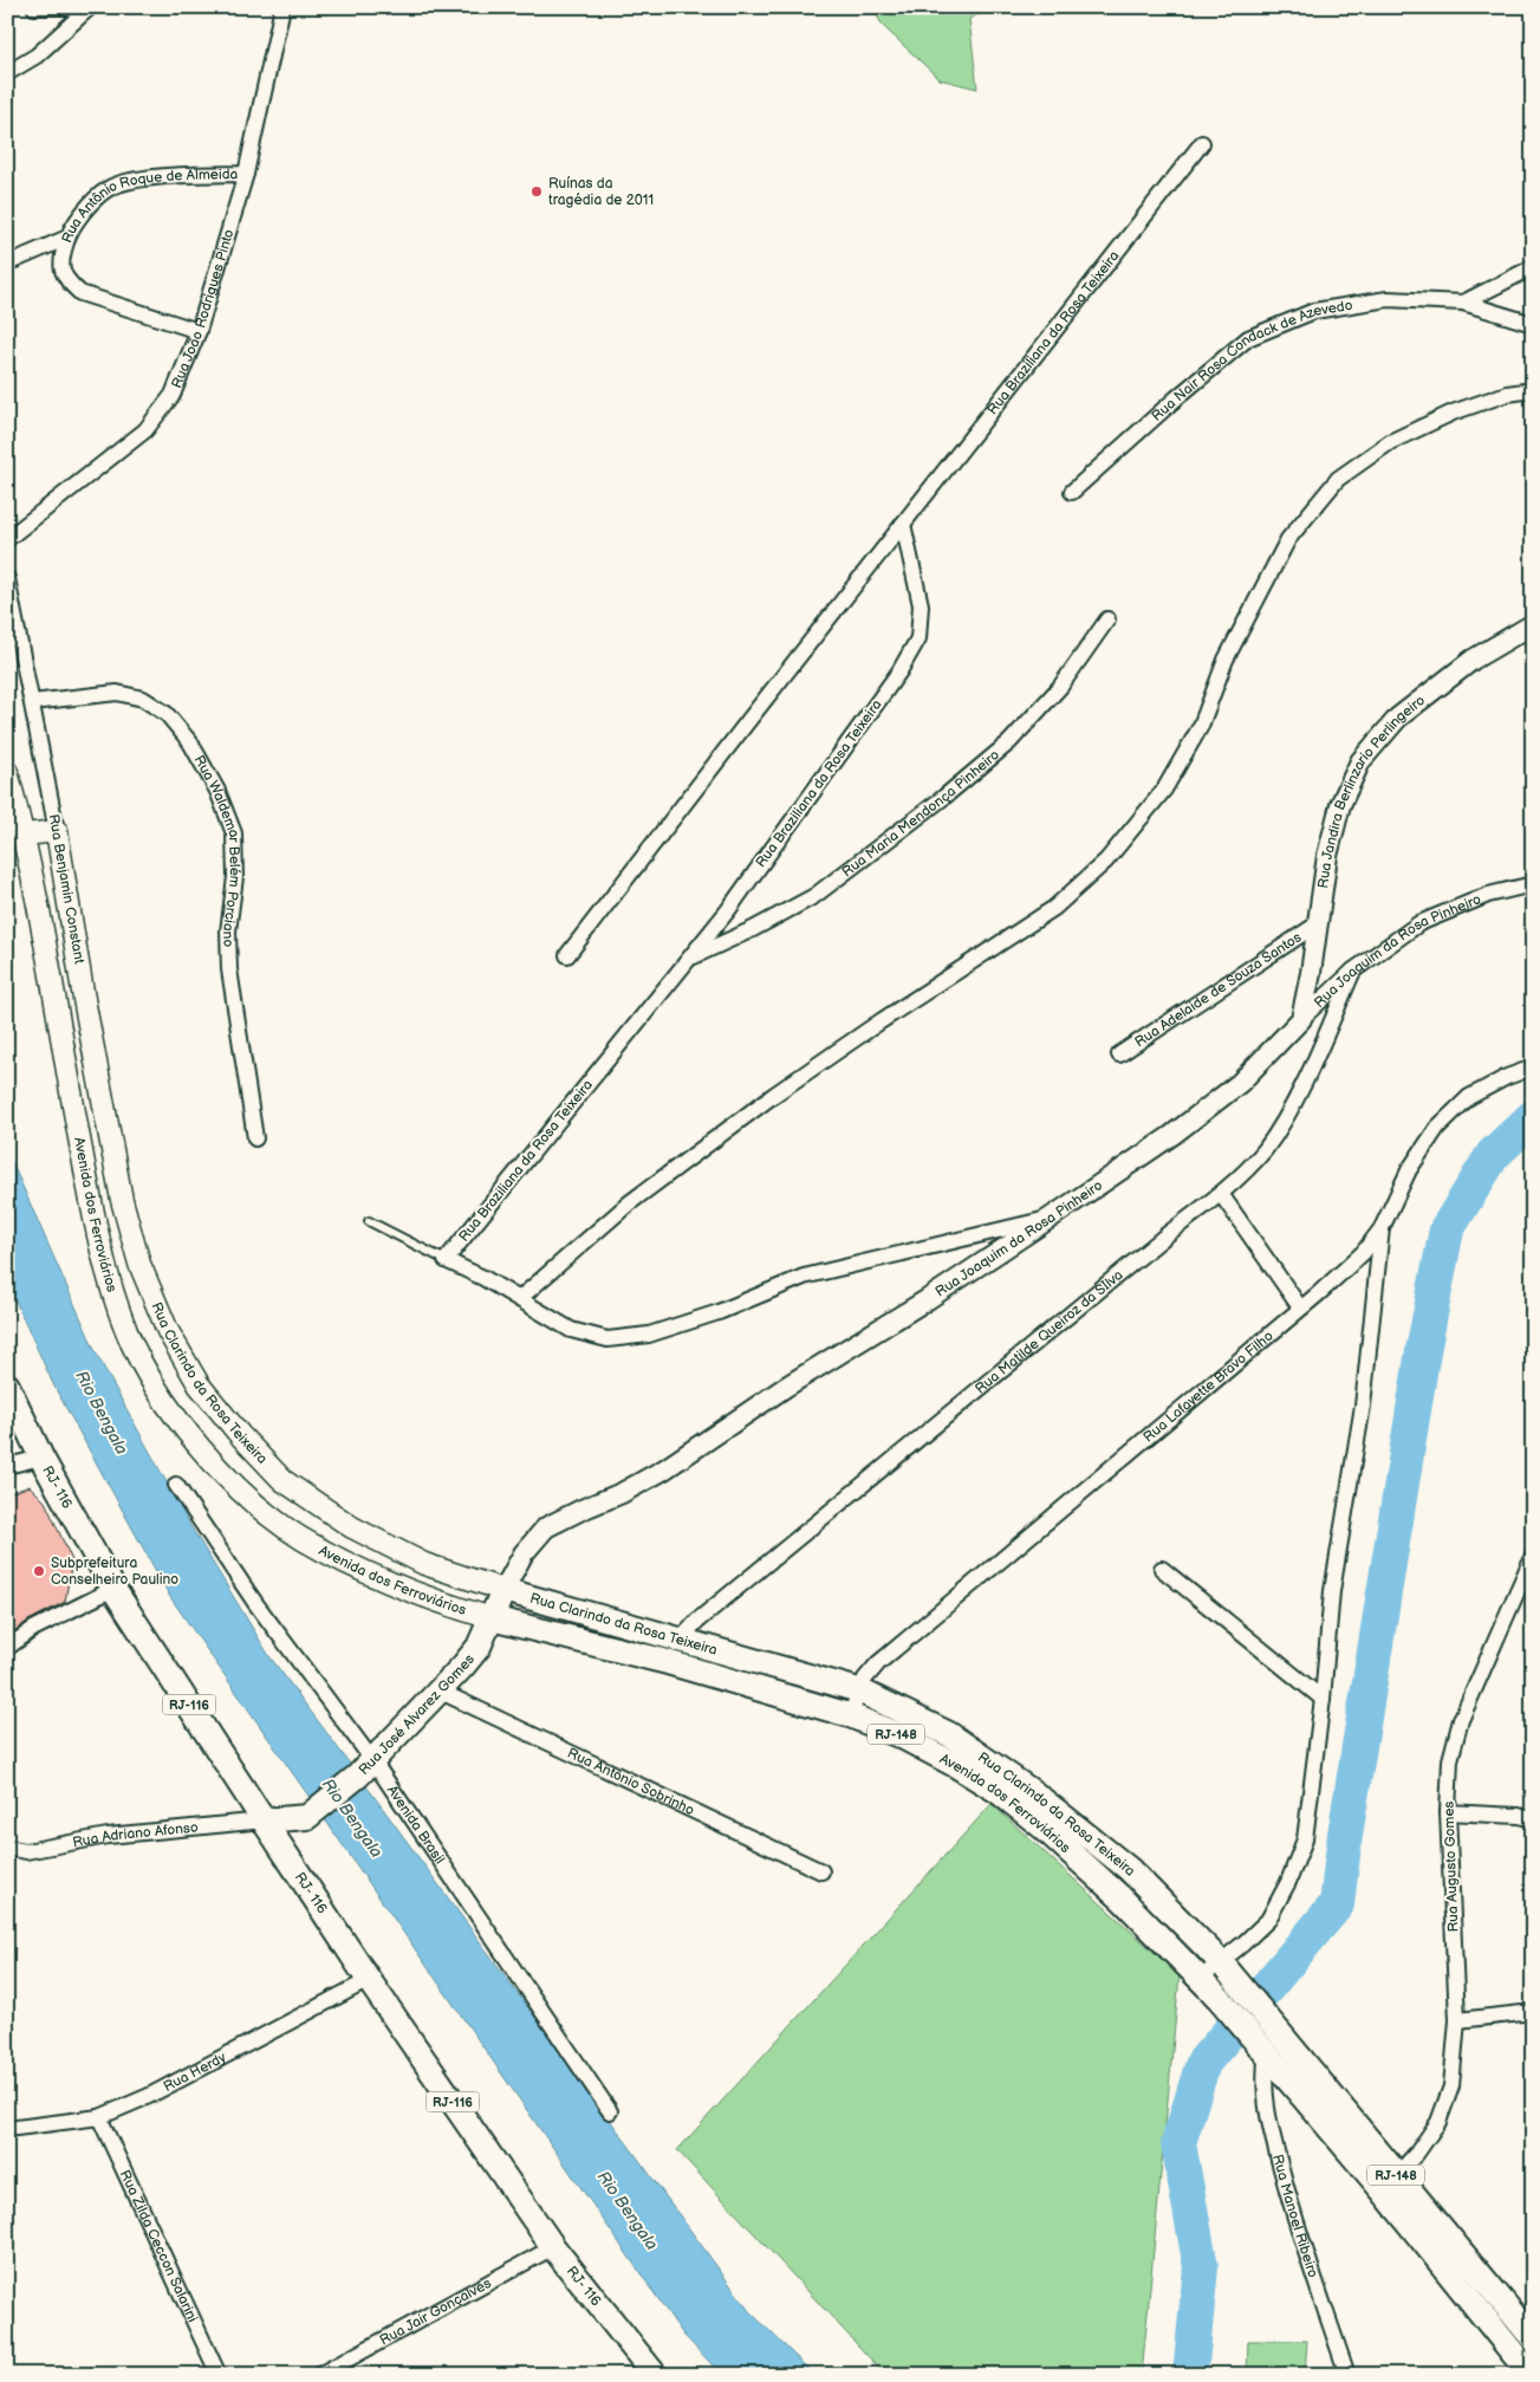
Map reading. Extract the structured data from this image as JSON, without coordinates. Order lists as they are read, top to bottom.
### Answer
{
  "streets": {
    "main road": [
      "Rua Benjamin Constant",
      "Avenida dos Ferroviários",
      "Rua Clarindo da Rosa Teixeira",
      "RJ- 116",
      "RJ-116",
      "Rua José Alvarez Gomes",
      "RJ-148"
    ],
    "street": [
      "Rua Antônio Roque de Almeida",
      "Rua João Rodrigues Pinto",
      "Rua Braziliana da Rosa Teixeira",
      "Rua Nair Rosa Condack de Azevedo",
      "Rua Jandira Berlinzario Perlingeiro",
      "Rua Maria Mendonça Pinheiro",
      "Rua Waldemar Belém Porciano",
      "Rua Joaquim da Rosa Pinheiro",
      "Rua Adelaide de Souza Santos",
      "Rua Matilde Queiroz da SIlva",
      "Rua Lafayette Bravo Filho",
      "Rua Antônio Sobrinho",
      "Avenida Brasil",
      "Rua Adriano Afonso",
      "Rua Augusto Gomes",
      "Rua Herdy",
      "Rua Manoel Ribeiro",
      "Rua Zilda Ceccon Salarini",
      "Rua Jair Gonçalves"
    ]
  },
  "crossings": [
    ["Rua Antônio Roque de Almeida", "Rua João Rodrigues Pinto"],
    ["Rua Braziliana da Rosa Teixeira", "Rua Maria Mendonça Pinheiro"],
    ["Rua Jandira Berlinzario Perlingeiro", "Rua Joaquim da Rosa Pinheiro"],
    ["Rua Jandira Berlinzario Perlingeiro", "Rua Adelaide de Souza Santos"],
    ["Rua Waldemar Belém Porciano", "Rua Benjamin Constant"],
    ["Rua Benjamin Constant", "Rua Clarindo da Rosa Teixeira"],
    ["Rua Joaquim da Rosa Pinheiro", "Rua Matilde Queiroz da SIlva"],
    ["Rua Joaquim da Rosa Pinheiro", "Rua Clarindo da Rosa Teixeira"],
    ["Rua Joaquim da Rosa Pinheiro", "Rua José Alvarez Gomes"],
    ["Avenida dos Ferroviários", "Rua Matilde Queiroz da SIlva"],
    ["Avenida dos Ferroviários", "Rua Lafayette Bravo Filho"],
    ["Avenida dos Ferroviários", "Rua José Alvarez Gomes"],
    ["Avenida dos Ferroviários", "RJ-148"],
    ["Avenida dos Ferroviários", "Rua Augusto Gomes"],
    ["Avenida dos Ferroviários", "Rua Manoel Ribeiro"],
    ["Rua Matilde Queiroz da SIlva", "Rua Clarindo da Rosa Teixeira"],
    ["Rua Clarindo da Rosa Teixeira", "Rua Lafayette Bravo Filho"],
    ["Rua Clarindo da Rosa Teixeira", "Rua José Alvarez Gomes"],
    ["Rua Clarindo da Rosa Teixeira", "RJ-148"],
    ["Rua Clarindo da Rosa Teixeira", "Rua Manoel Ribeiro"],
    ["RJ- 116", "Rua José Alvarez Gomes"],
    ["RJ- 116", "Rua Adriano Afonso"],
    ["RJ- 116", "Rua Herdy"],
    ["RJ- 116", "Rua Jair Gonçalves"],
    ["Rua José Alvarez Gomes", "Rua Antônio Sobrinho"],
    ["Rua José Alvarez Gomes", "Avenida Brasil"],
    ["Rua José Alvarez Gomes", "Rua Adriano Afonso"],
    ["RJ-148", "Rua Augusto Gomes"],
    ["RJ-148", "Rua Manoel Ribeiro"],
    ["Rua Herdy", "Rua Zilda Ceccon Salarini"]
  ],
  "water": ["Rio Bengala"],
  "places": ["Ruínas da tragédia de 2011", "Subprefeitura Conselheiro Paulino"]
}
